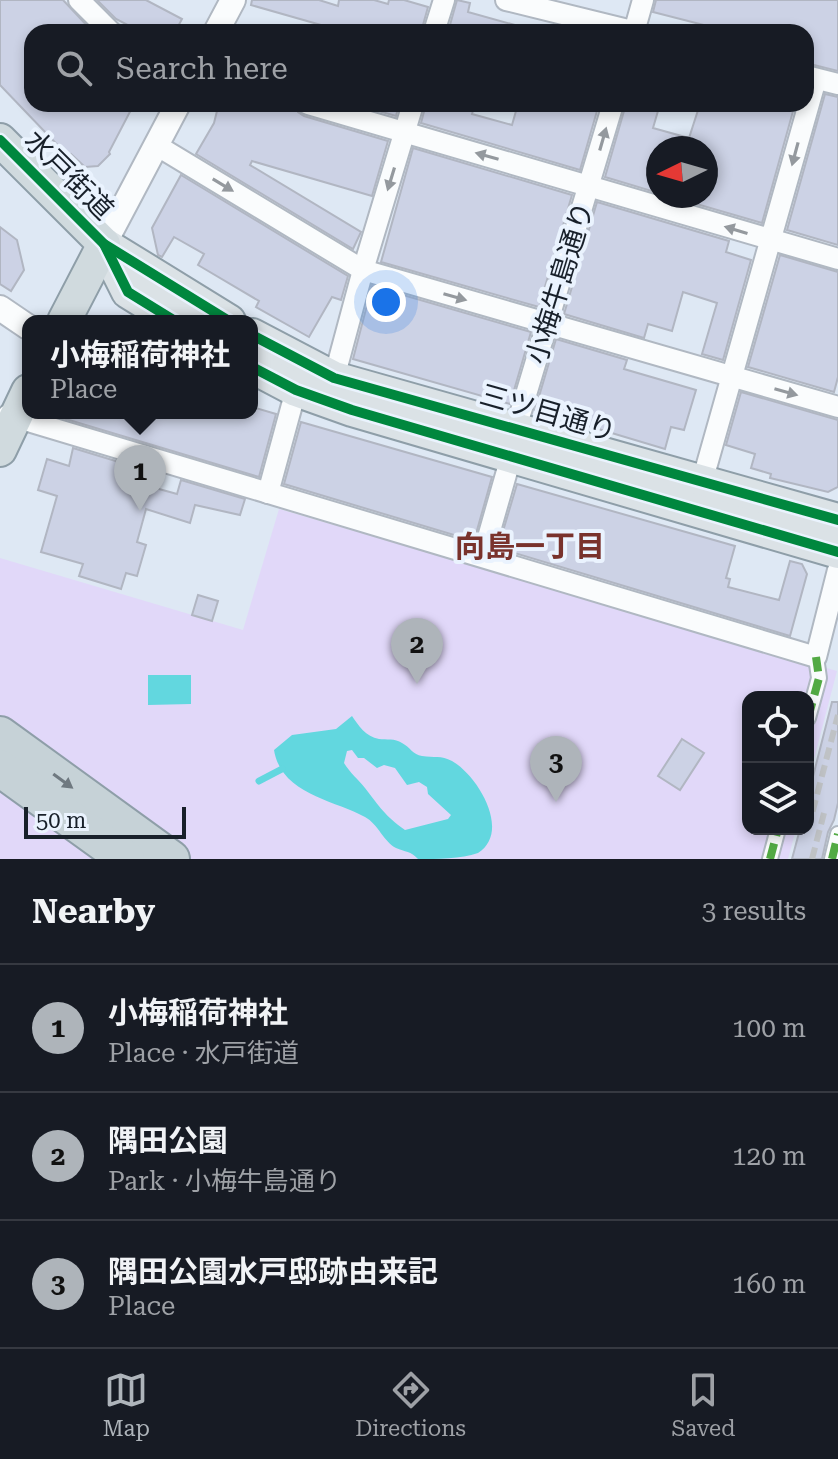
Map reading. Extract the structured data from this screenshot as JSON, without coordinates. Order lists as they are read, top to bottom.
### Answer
{
  "streets": {
    "highway": ["水戸街道"],
    "main road": ["三ツ目通り"],
    "street": ["小梅牛島通り"]
  },
  "crossings": [
    ["小梅牛島通り", "三ツ目通り"]
  ],
  "districts": ["向島一丁目"],
  "scale_bar": "50 m",
  "north": "left",
  "page": {
    "search": "Search here",
    "popup": ["小梅稲荷神社", "Place"],
    "pins": ["1", "2", "3"],
    "scale": "50 m",
    "heading": ["Nearby", "3 results"],
    "list": [
      {
        "mark": "1",
        "name": "小梅稲荷神社",
        "note": "Place · 水戸街道",
        "value": "100 m"
      },
      {
        "mark": "2",
        "name": "隅田公園",
        "note": "Park · 小梅牛島通り",
        "value": "120 m"
      },
      {
        "mark": "3",
        "name": "隅田公園水戸邸跡由来記",
        "note": "Place",
        "value": "160 m"
      }
    ],
    "nav": ["Map", "Directions", "Saved"]
  }
}
